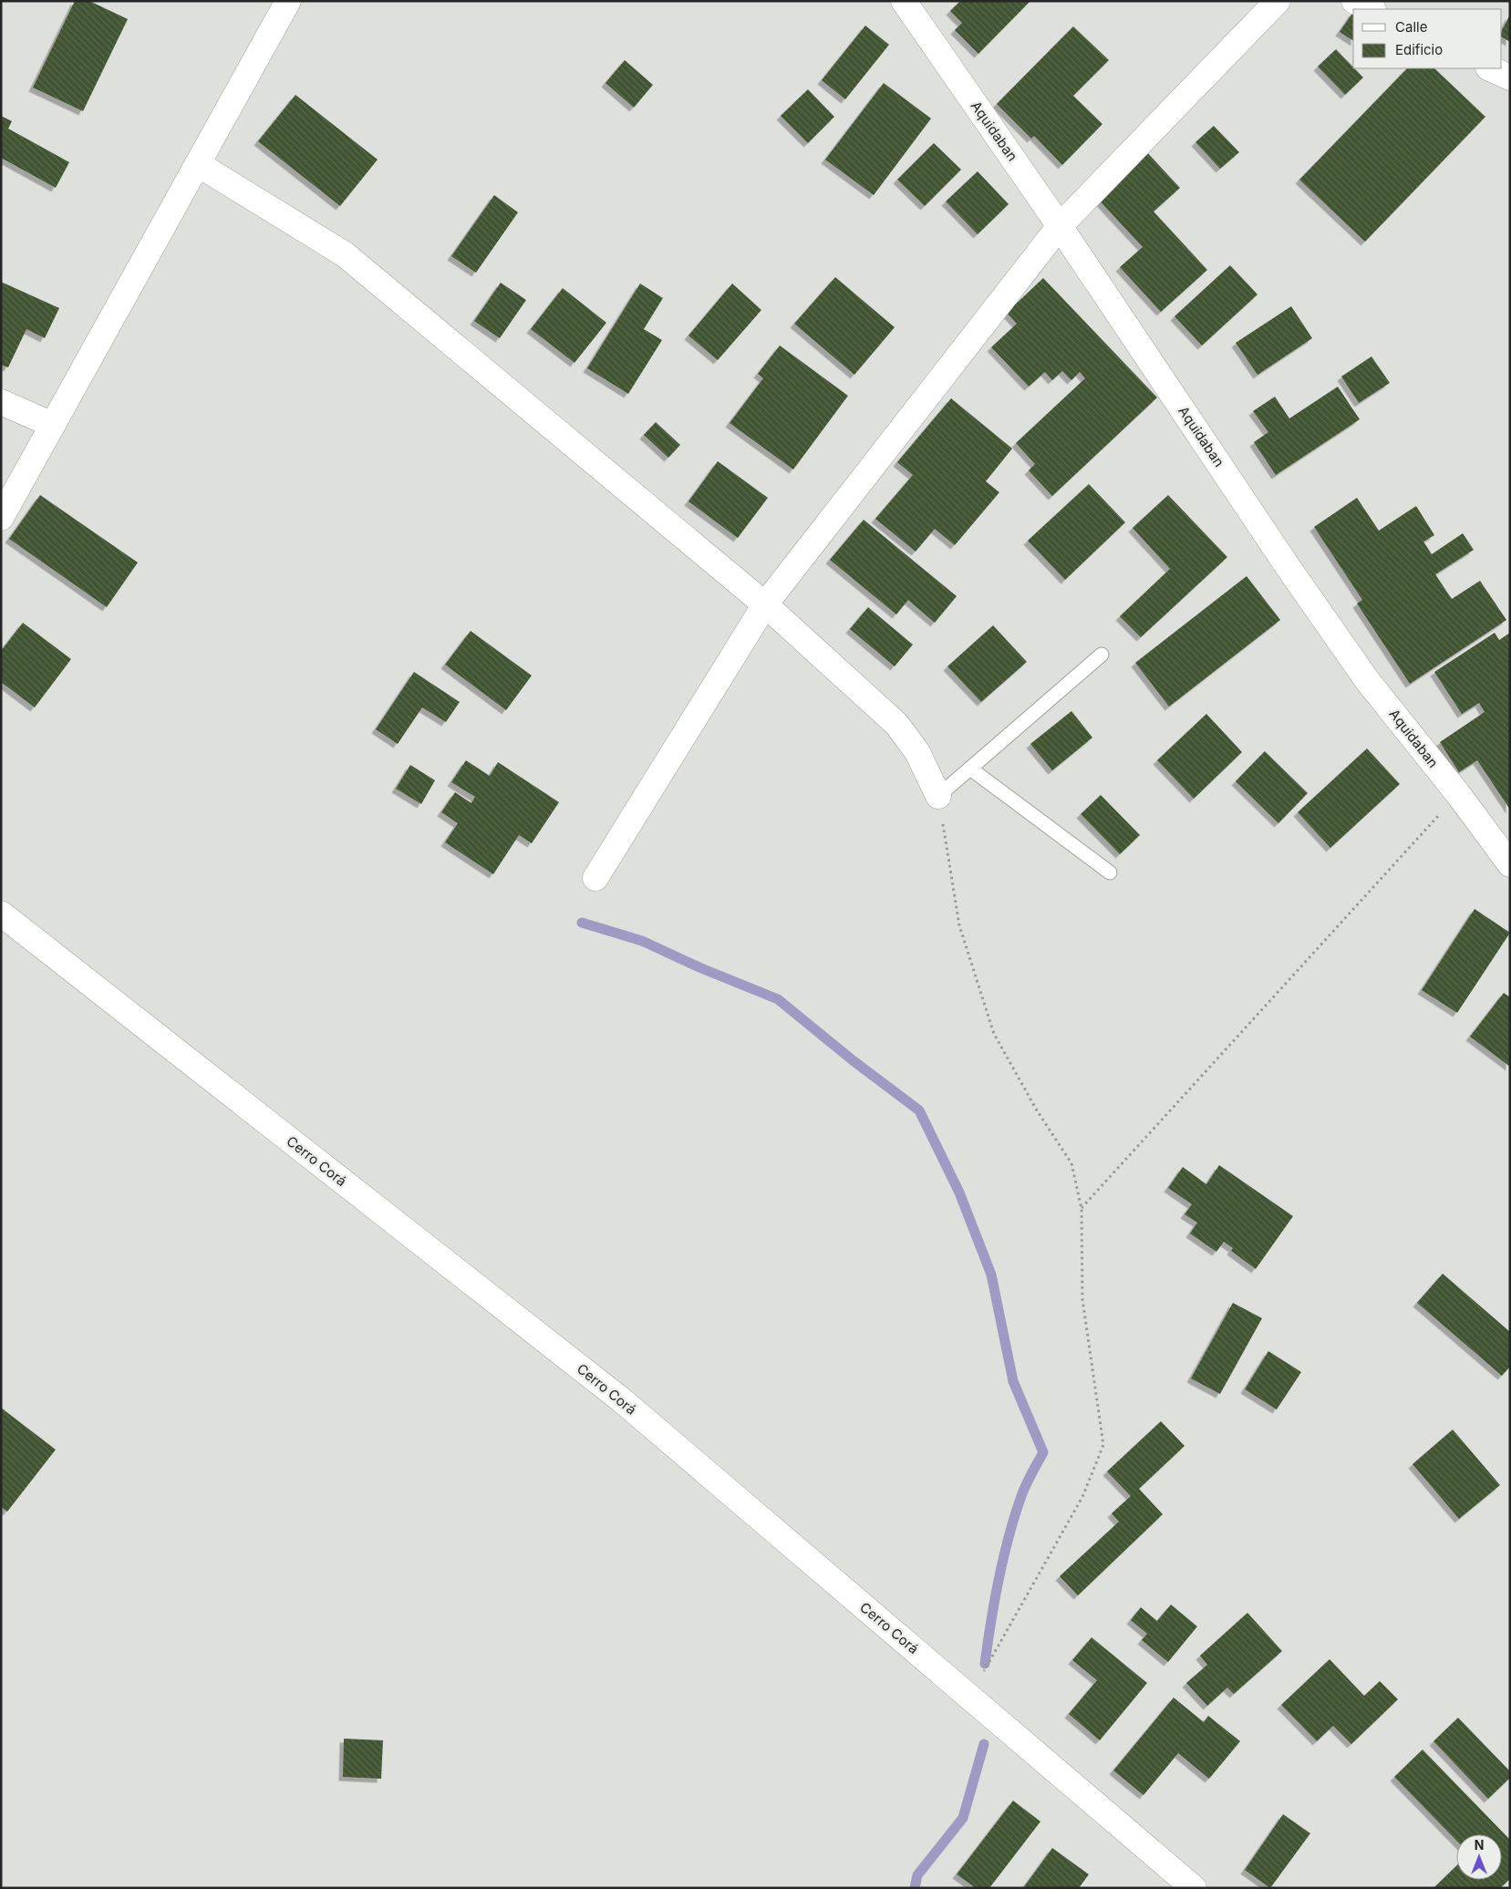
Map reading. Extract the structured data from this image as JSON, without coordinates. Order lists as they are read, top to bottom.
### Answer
{
  "streets": {
    "street": ["Aquidaban", "Cerro Corá"]
  },
  "legend": ["Calle", "Edificio"],
  "north": "top"
}
